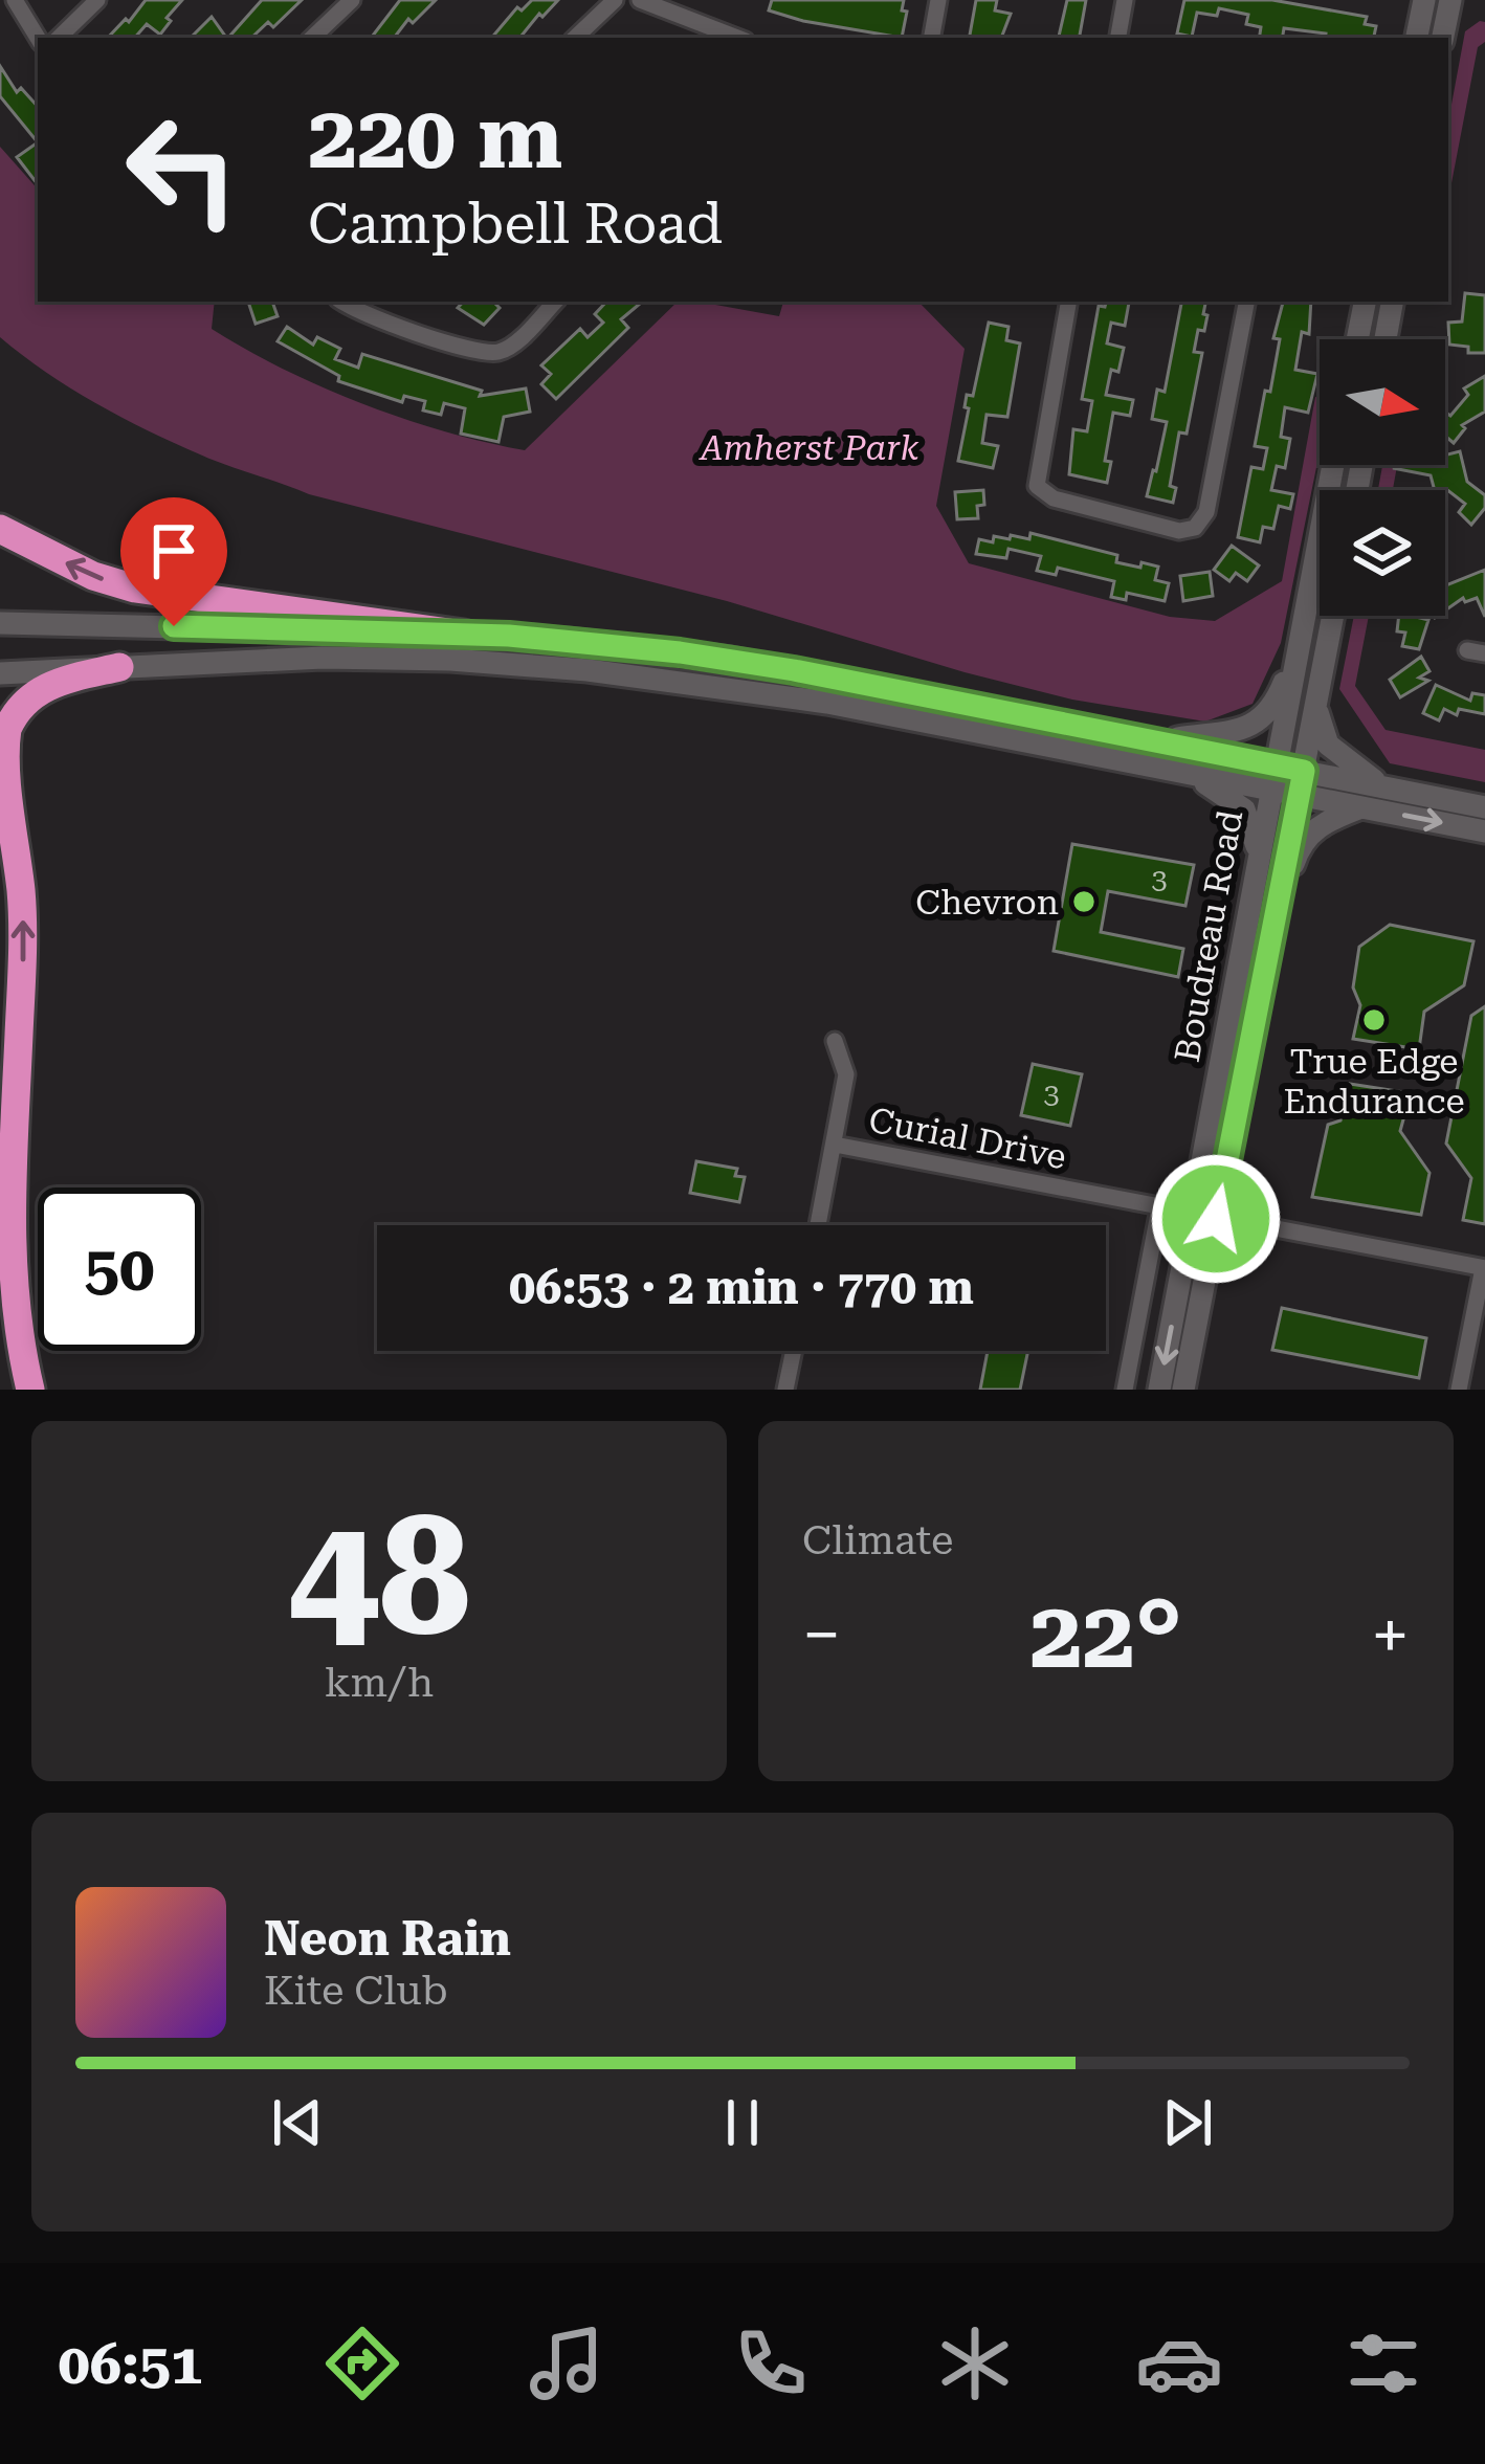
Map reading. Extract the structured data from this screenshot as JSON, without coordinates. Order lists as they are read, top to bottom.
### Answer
{
  "streets": {
    "main road": ["Boudreau Road"],
    "street": ["Curial Drive"]
  },
  "crossings": [
    ["Boudreau Road", "Curial Drive"]
  ],
  "parks": ["Amherst Park"],
  "places": ["Chevron", "True Edge Endurance"],
  "house_numbers": ["3", "3"],
  "north": "right",
  "page": {
    "turn": ["220 m", "Campbell Road"],
    "limit": "50",
    "trip": "06:53 · 2 min · 770 m",
    "tile": [
      ["48", "km/h"],
      "Climate"
    ],
    "heat": ["−", "22°", "+"],
    "song": ["Neon Rain", "Kite Club"],
    "tabs": "06:51"
  }
}
